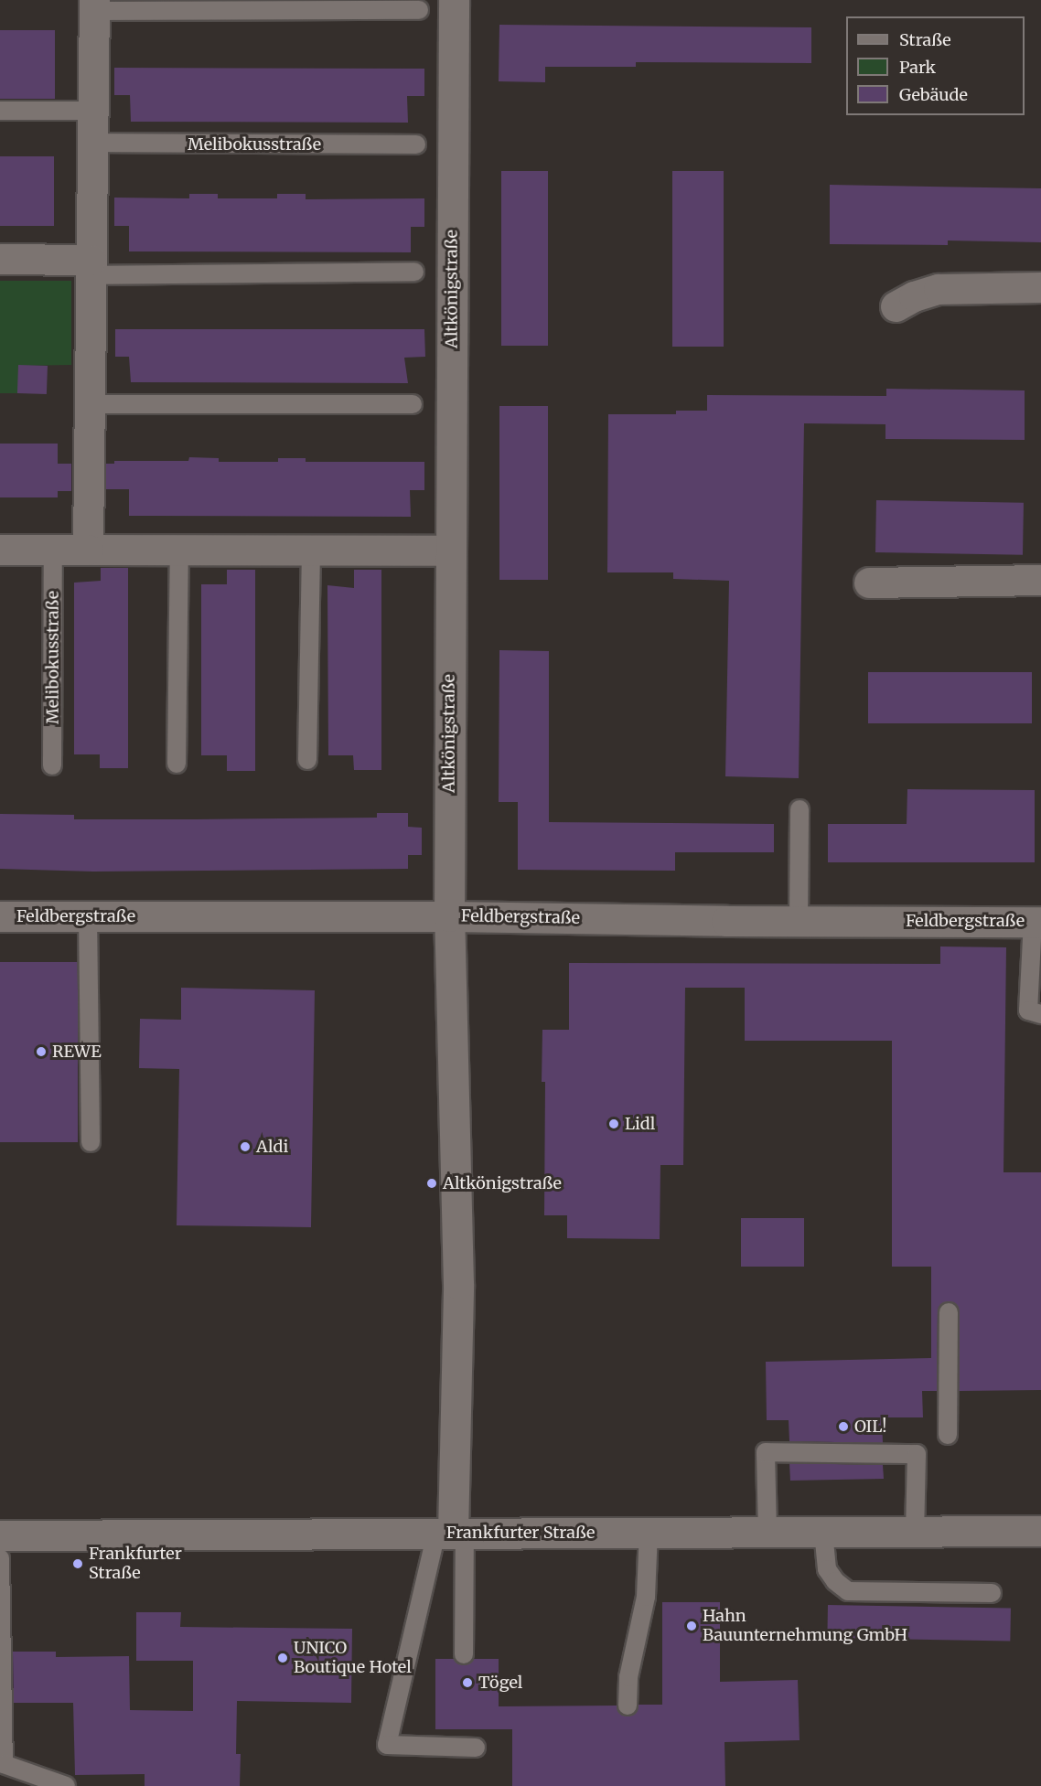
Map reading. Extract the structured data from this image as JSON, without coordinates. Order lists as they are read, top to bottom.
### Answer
{
  "streets": {
    "street": ["Altkönigstraße", "Feldbergstraße", "Frankfurter Straße"],
    "lane": ["Melibokusstraße"]
  },
  "crossings": [
    ["Altkönigstraße", "Feldbergstraße"],
    ["Altkönigstraße", "Frankfurter Straße"]
  ],
  "places": [
    "REWE",
    "Lidl",
    "Aldi",
    "Altkönigstraße",
    "OIL!",
    "Frankfurter Straße",
    "Hahn Bauunternehmung GmbH",
    "UNICO Boutique Hotel",
    "Tögel"
  ],
  "legend": ["Straße", "Park", "Gebäude"]
}
